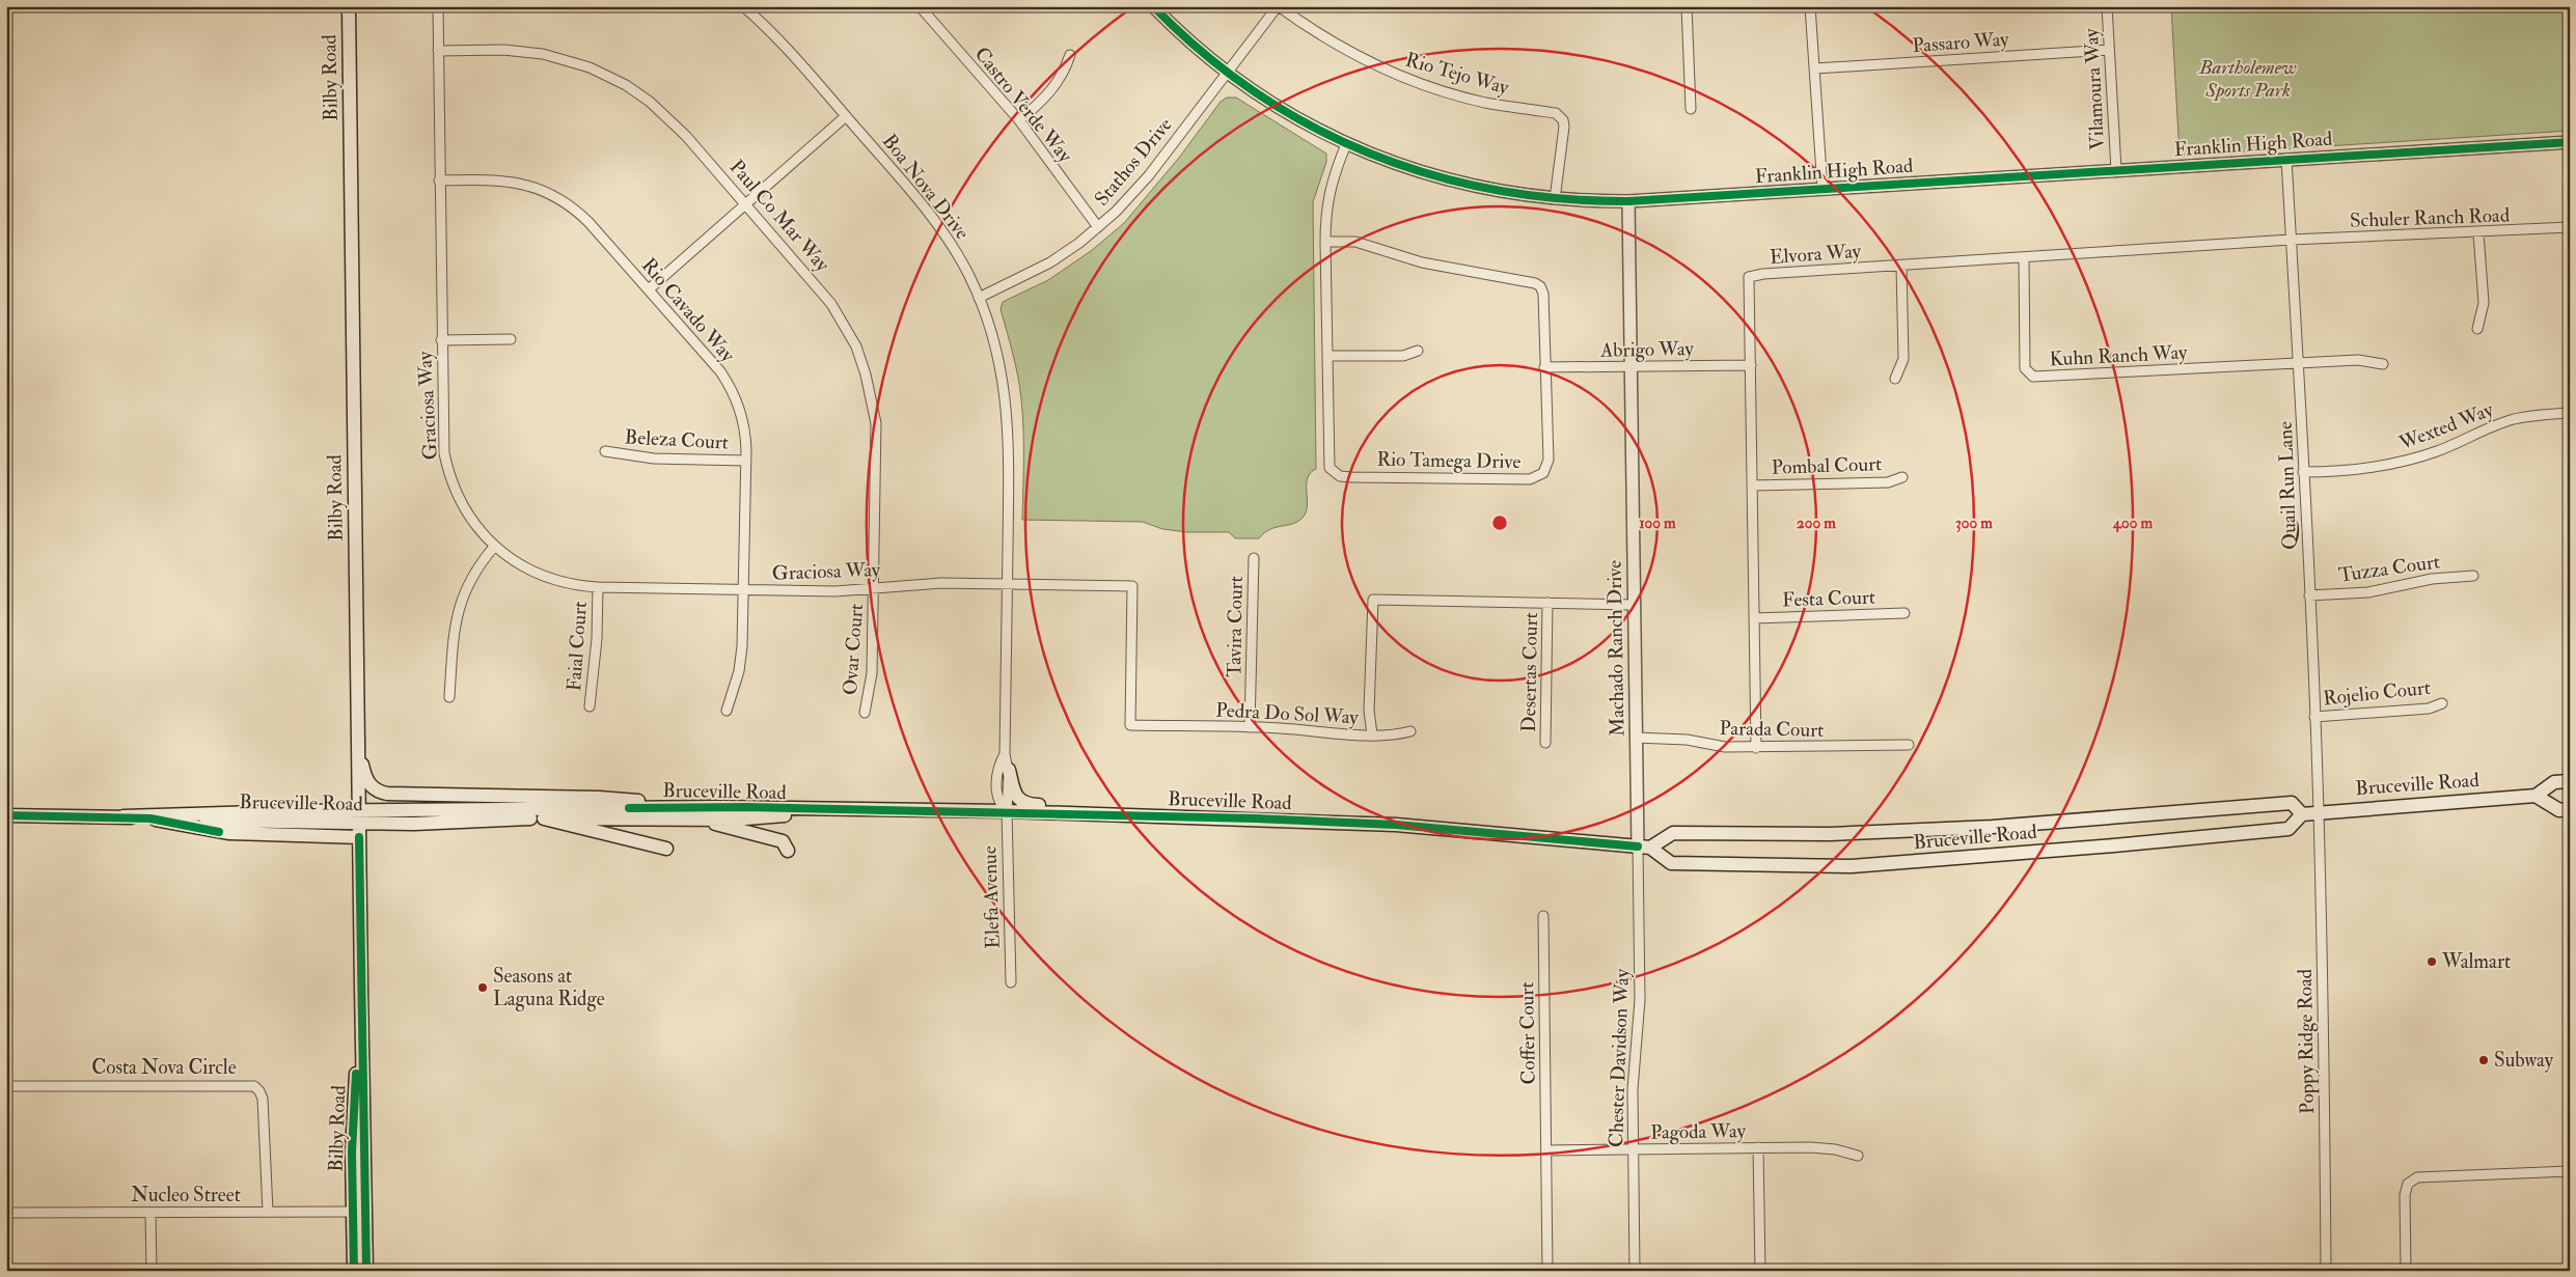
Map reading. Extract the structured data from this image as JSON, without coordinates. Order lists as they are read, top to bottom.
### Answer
{
  "streets": {
    "main road": ["Bilby Road", "Bruceville Road"],
    "street": [
      "Passaro Way",
      "Rio Tejo Way",
      "Vilamoura Way",
      "Castro Verde Way",
      "Franklin High Road",
      "Stathos Drive",
      "Boa Nova Drive",
      "Paul Co Mar Way",
      "Schuler Ranch Road",
      "Elvora Way",
      "Rio Cavado Way",
      "Abrigo Way",
      "Kuhn Ranch Way",
      "Graciosa Way",
      "Wexted Way",
      "Beleza Court",
      "Rio Tamega Drive",
      "Pombal Court",
      "Quail Run Lane",
      "Tuzza Court",
      "Festa Court",
      "Tavira Court",
      "Faial Court",
      "Machado Ranch Drive",
      "Ovar Court",
      "Desertas Court",
      "Rojelio Court",
      "Pedra Do Sol Way",
      "Parada Court",
      "Elefa Avenue",
      "Coffer Court",
      "Poppy Ridge Road",
      "Chester Davidson Way",
      "Costa Nova Circle",
      "Pagoda Way",
      "Nucleo Street"
    ]
  },
  "crossings": [
    ["Passaro Way", "Vilamoura Way"],
    ["Rio Tejo Way", "Franklin High Road"],
    ["Rio Tejo Way", "Stathos Drive"],
    ["Bilby Road", "Bruceville Road"],
    ["Bilby Road", "Nucleo Street"],
    ["Vilamoura Way", "Franklin High Road"],
    ["Castro Verde Way", "Stathos Drive"],
    ["Franklin High Road", "Stathos Drive"],
    ["Franklin High Road", "Rio Tamega Drive"],
    ["Franklin High Road", "Quail Run Lane"],
    ["Franklin High Road", "Machado Ranch Drive"],
    ["Stathos Drive", "Boa Nova Drive"],
    ["Boa Nova Drive", "Graciosa Way"],
    ["Boa Nova Drive", "Pedra Do Sol Way"],
    ["Boa Nova Drive", "Elefa Avenue"],
    ["Paul Co Mar Way", "Graciosa Way"],
    ["Paul Co Mar Way", "Ovar Court"],
    ["Schuler Ranch Road", "Elvora Way"],
    ["Schuler Ranch Road", "Quail Run Lane"],
    ["Elvora Way", "Abrigo Way"],
    ["Elvora Way", "Kuhn Ranch Way"],
    ["Elvora Way", "Pombal Court"],
    ["Elvora Way", "Quail Run Lane"],
    ["Elvora Way", "Festa Court"],
    ["Elvora Way", "Parada Court"],
    ["Rio Cavado Way", "Graciosa Way"],
    ["Rio Cavado Way", "Beleza Court"],
    ["Abrigo Way", "Rio Tamega Drive"],
    ["Abrigo Way", "Machado Ranch Drive"],
    ["Kuhn Ranch Way", "Quail Run Lane"],
    ["Graciosa Way", "Faial Court"],
    ["Graciosa Way", "Ovar Court"],
    ["Graciosa Way", "Pedra Do Sol Way"],
    ["Graciosa Way", "Elefa Avenue"],
    ["Wexted Way", "Quail Run Lane"],
    ["Quail Run Lane", "Tuzza Court"],
    ["Quail Run Lane", "Rojelio Court"],
    ["Quail Run Lane", "Bruceville Road"],
    ["Quail Run Lane", "Poppy Ridge Road"],
    ["Tavira Court", "Pedra Do Sol Way"],
    ["Machado Ranch Drive", "Pedra Do Sol Way"],
    ["Machado Ranch Drive", "Parada Court"],
    ["Machado Ranch Drive", "Bruceville Road"],
    ["Machado Ranch Drive", "Chester Davidson Way"],
    ["Desertas Court", "Pedra Do Sol Way"],
    ["Pedra Do Sol Way", "Elefa Avenue"],
    ["Bruceville Road", "Elefa Avenue"],
    ["Bruceville Road", "Poppy Ridge Road"],
    ["Bruceville Road", "Chester Davidson Way"],
    ["Coffer Court", "Pagoda Way"],
    ["Chester Davidson Way", "Pagoda Way"],
    ["Costa Nova Circle", "Nucleo Street"]
  ],
  "parks": ["Bartholemew Sports Park"],
  "places": ["Walmart", "Seasons at Laguna Ridge", "Subway"],
  "rings": [
    "100 m",
    "200 m",
    "300 m",
    "400 m"
  ]
}
